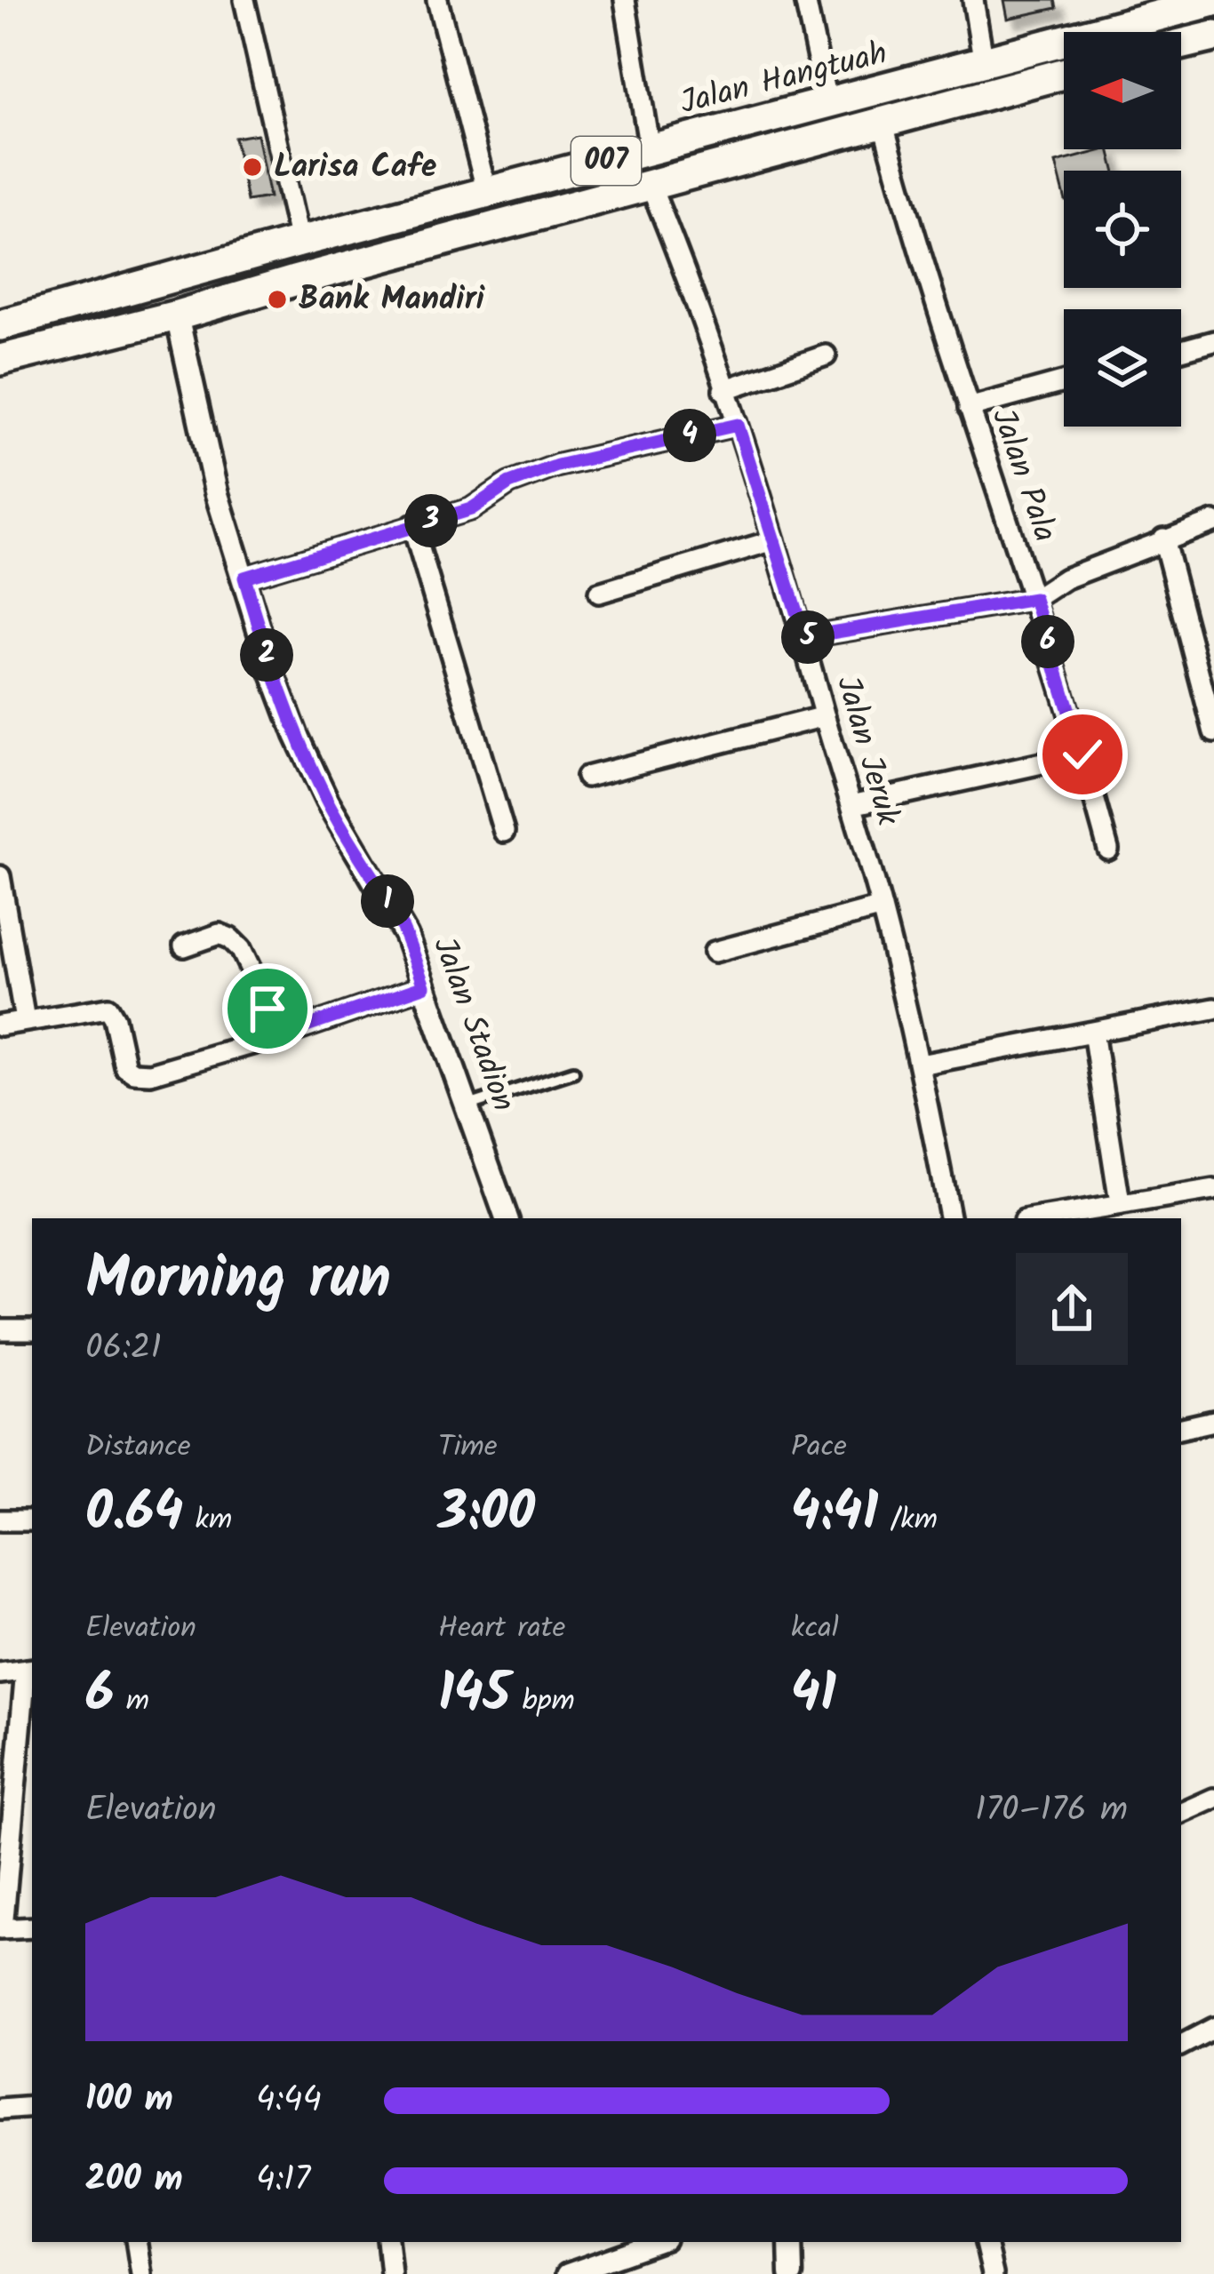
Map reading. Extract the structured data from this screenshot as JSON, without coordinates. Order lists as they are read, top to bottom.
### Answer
{
  "streets": {
    "highway": ["Jalan Hangtuah", "007"],
    "street": ["Jalan Pala", "Jalan Jeruk", "Jalan Stadion"]
  },
  "crossings": [
    ["Jalan Hangtuah", "Jalan Pala"],
    ["Jalan Hangtuah", "Jalan Jeruk"],
    ["Jalan Hangtuah", "Jalan Stadion"]
  ],
  "places": ["Larisa Cafe", "Bank Mandiri"],
  "north": "left",
  "page": {
    "pins": [
      "4",
      "3",
      "5",
      "6",
      "2",
      "1"
    ],
    "heading": ["Morning run", "06:21"],
    "stats": [
      ["Distance", "0.64 km"],
      ["Time", "3:00"],
      ["Pace", "4:41 /km"],
      ["Elevation", "6 m"],
      ["Heart rate", "145 bpm"],
      ["kcal", "41"]
    ],
    "chart": ["Elevation", "170–176 m"],
    "list": [
      {
        "name": "100 m",
        "note": "4:44"
      },
      {
        "name": "200 m",
        "note": "4:17"
      }
    ]
  }
}
